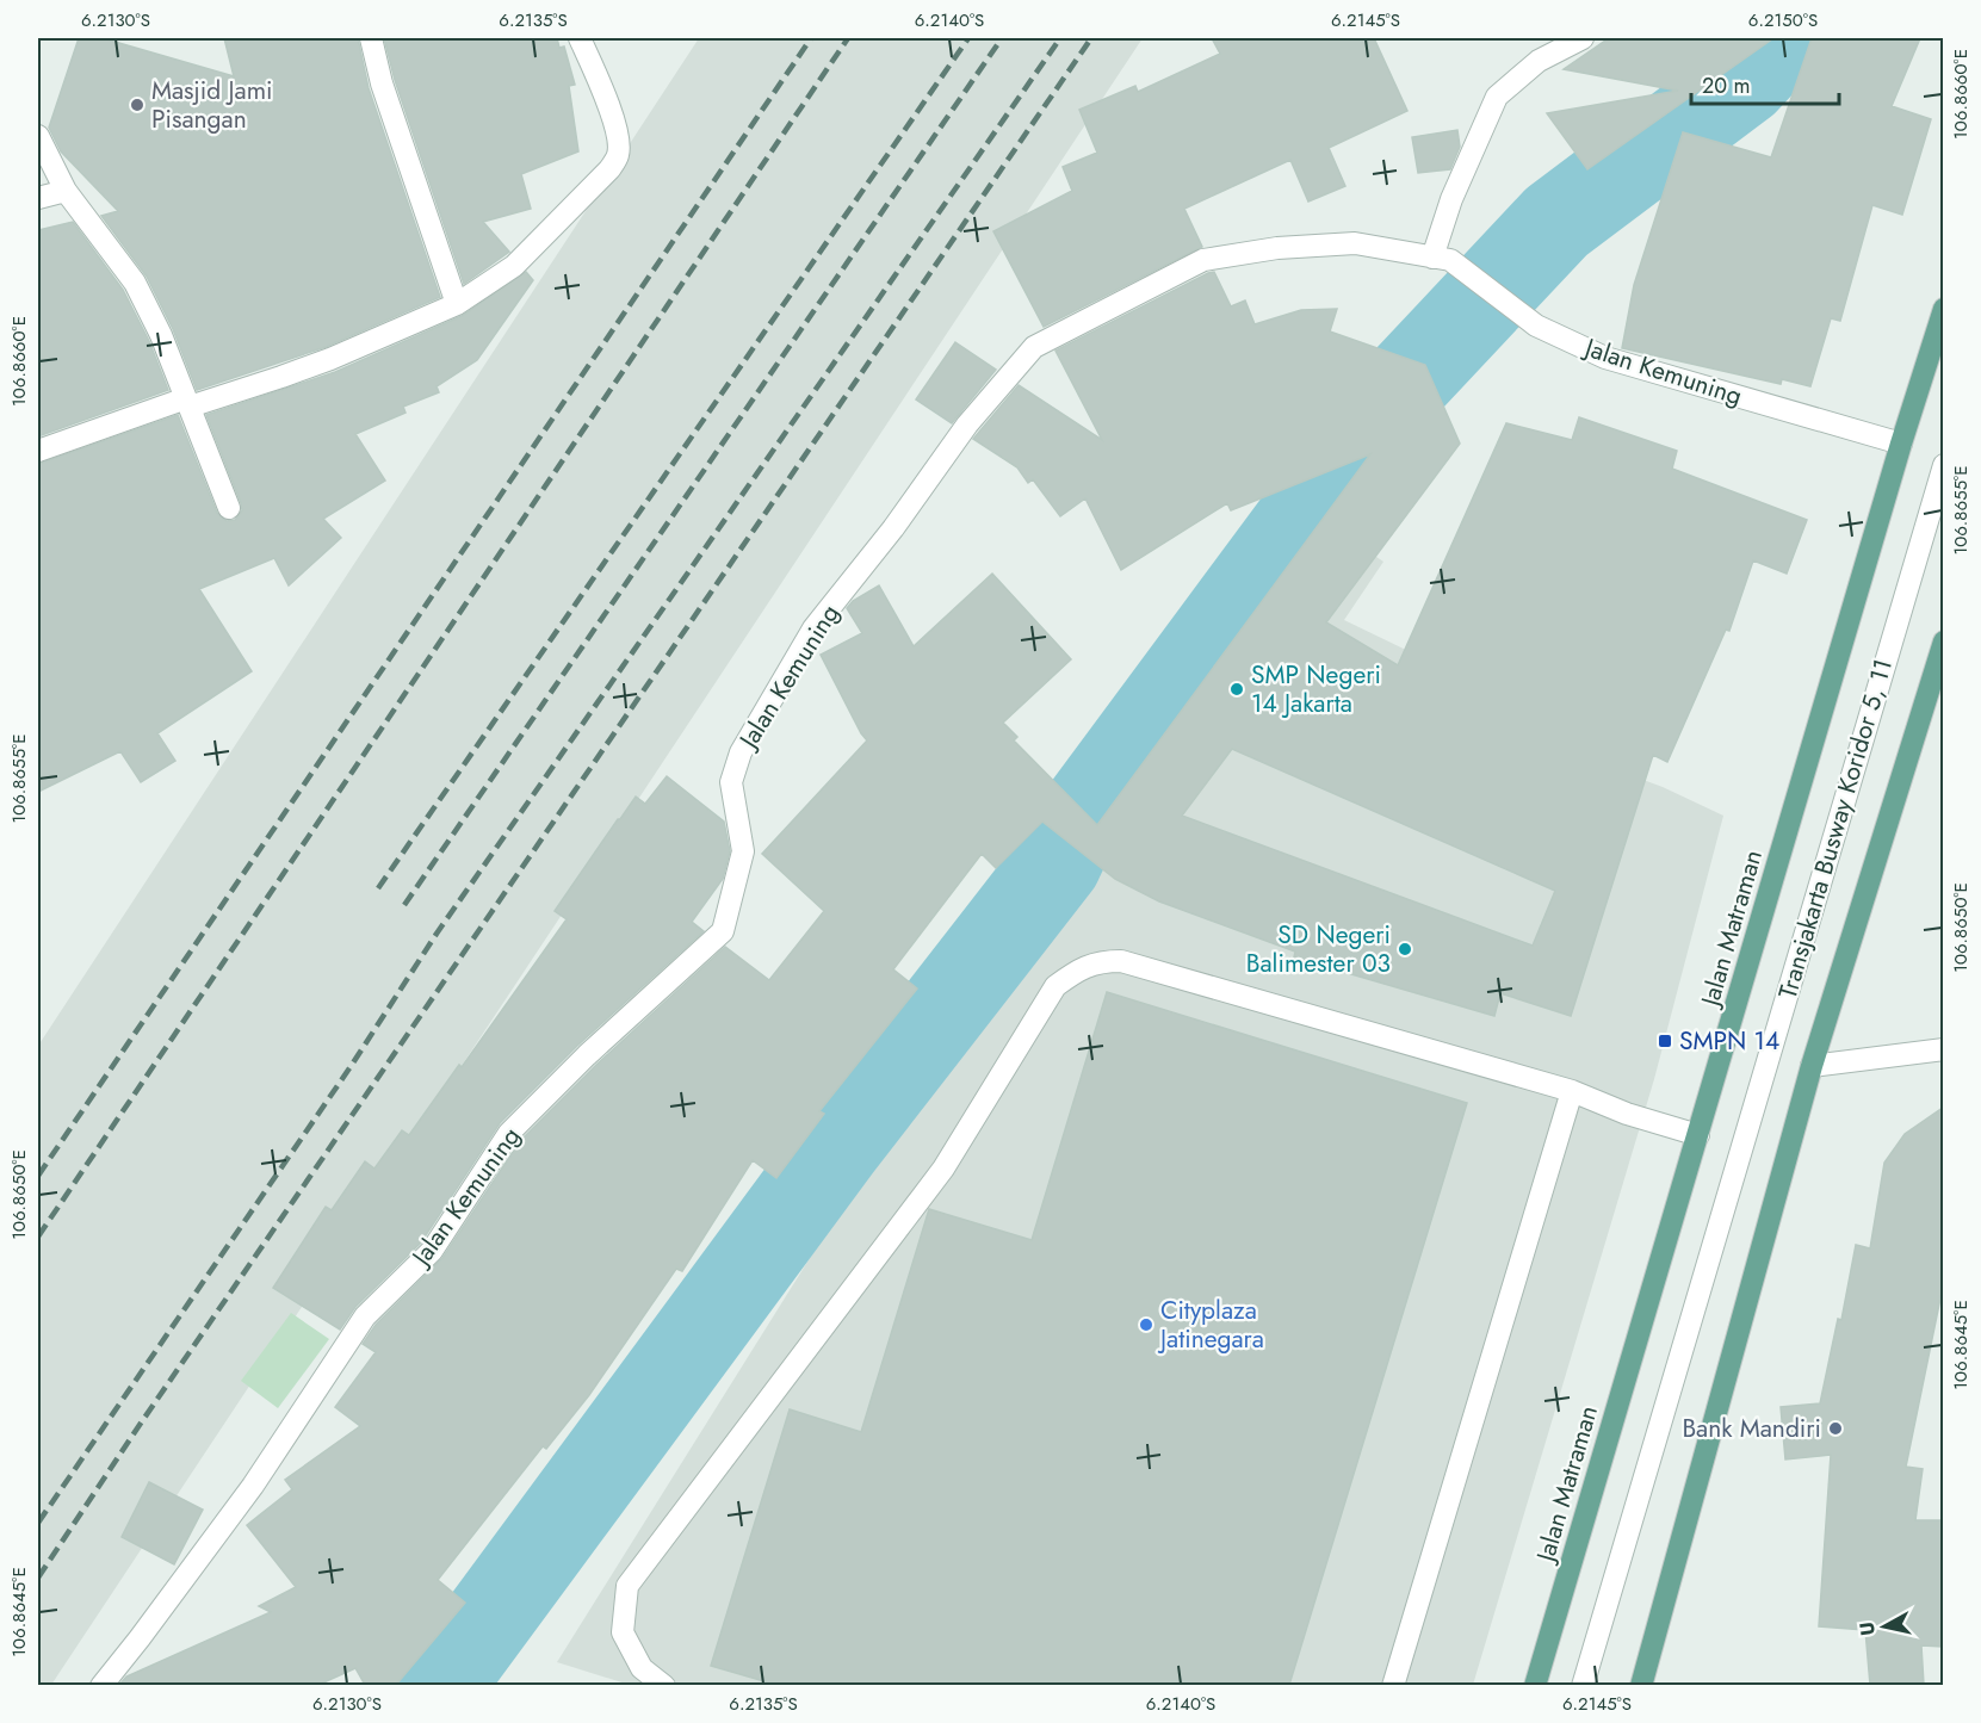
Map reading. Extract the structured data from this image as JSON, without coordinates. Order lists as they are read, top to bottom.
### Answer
{
  "streets": {
    "main road": ["Jalan Matraman"],
    "street": ["Jalan Kemuning", "Transjakarta Busway Koridor 5, 11"]
  },
  "crossings": [
    ["Jalan Kemuning", "Jalan Matraman"]
  ],
  "places": {
    "other": [
      "Masjid Jami Pisangan",
      "SMP Negeri 14 Jakarta",
      "SD Negeri Balimester 03",
      "Cityplaza Jatinegara",
      "Bank Mandiri"
    ],
    "transit": ["SMPN 14"]
  },
  "scale_bar": "20 m",
  "north": "left",
  "coordinates": [
    "6.2130°S",
    "6.2135°S",
    "6.2140°S",
    "6.2145°S",
    "6.2150°S",
    "106.8660°E",
    "106.8655°E",
    "106.8650°E",
    "106.8645°E"
  ]
}
